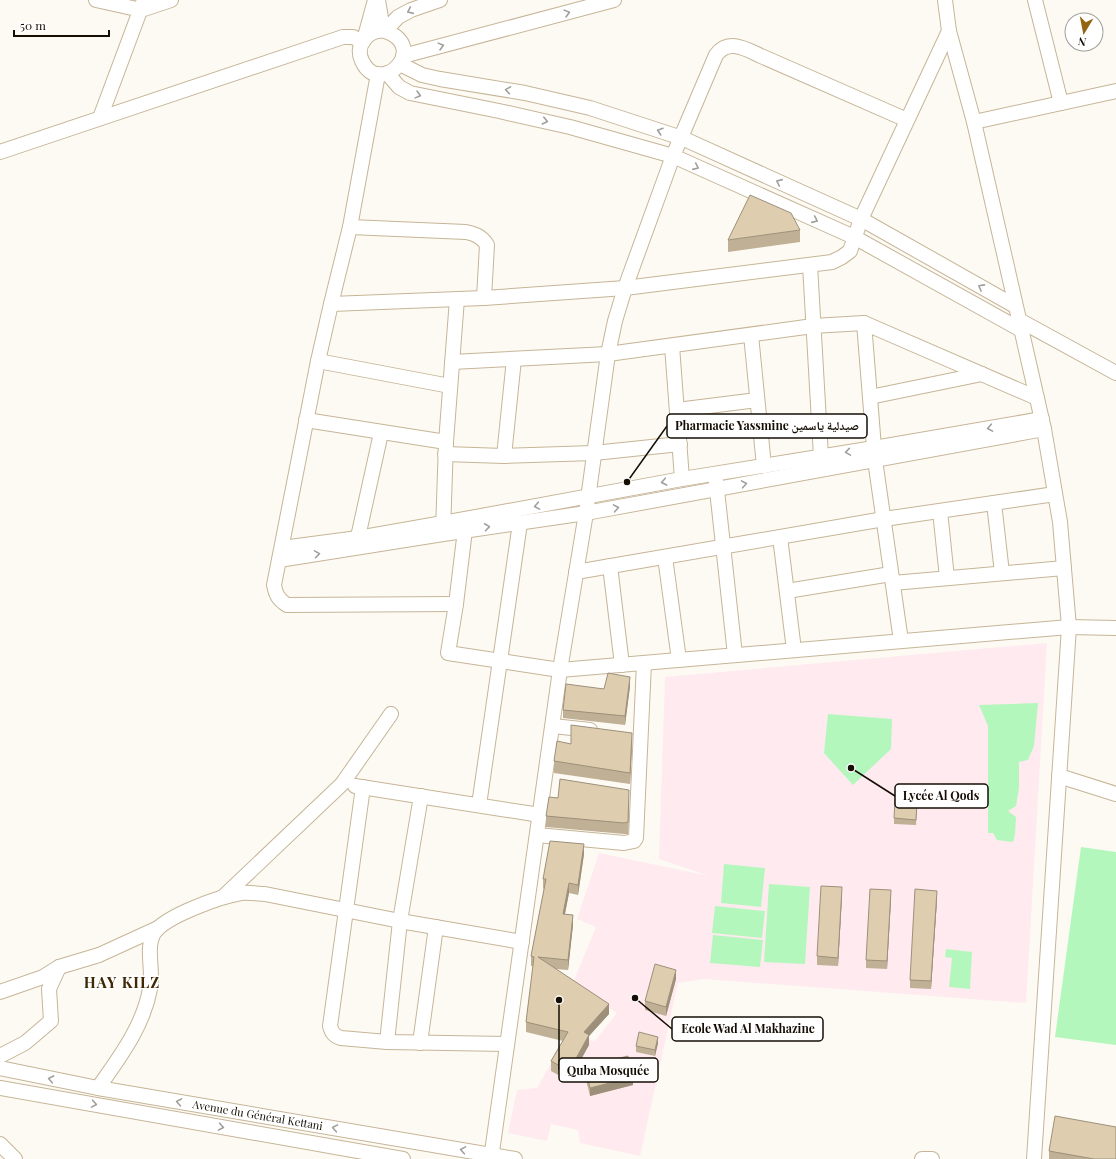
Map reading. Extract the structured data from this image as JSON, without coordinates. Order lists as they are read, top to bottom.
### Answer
{
  "streets": {
    "street": ["Avenue du Général Kettani"]
  },
  "districts": ["HAY KILZ"],
  "places": [
    "Pharmacie Yassmine صيدلية ياسمين",
    "Lycée Al Qods",
    "Ecole Wad Al Makhazine",
    "Quba Mosquée"
  ],
  "scale_bar": "50 m",
  "north": "bottom"
}
